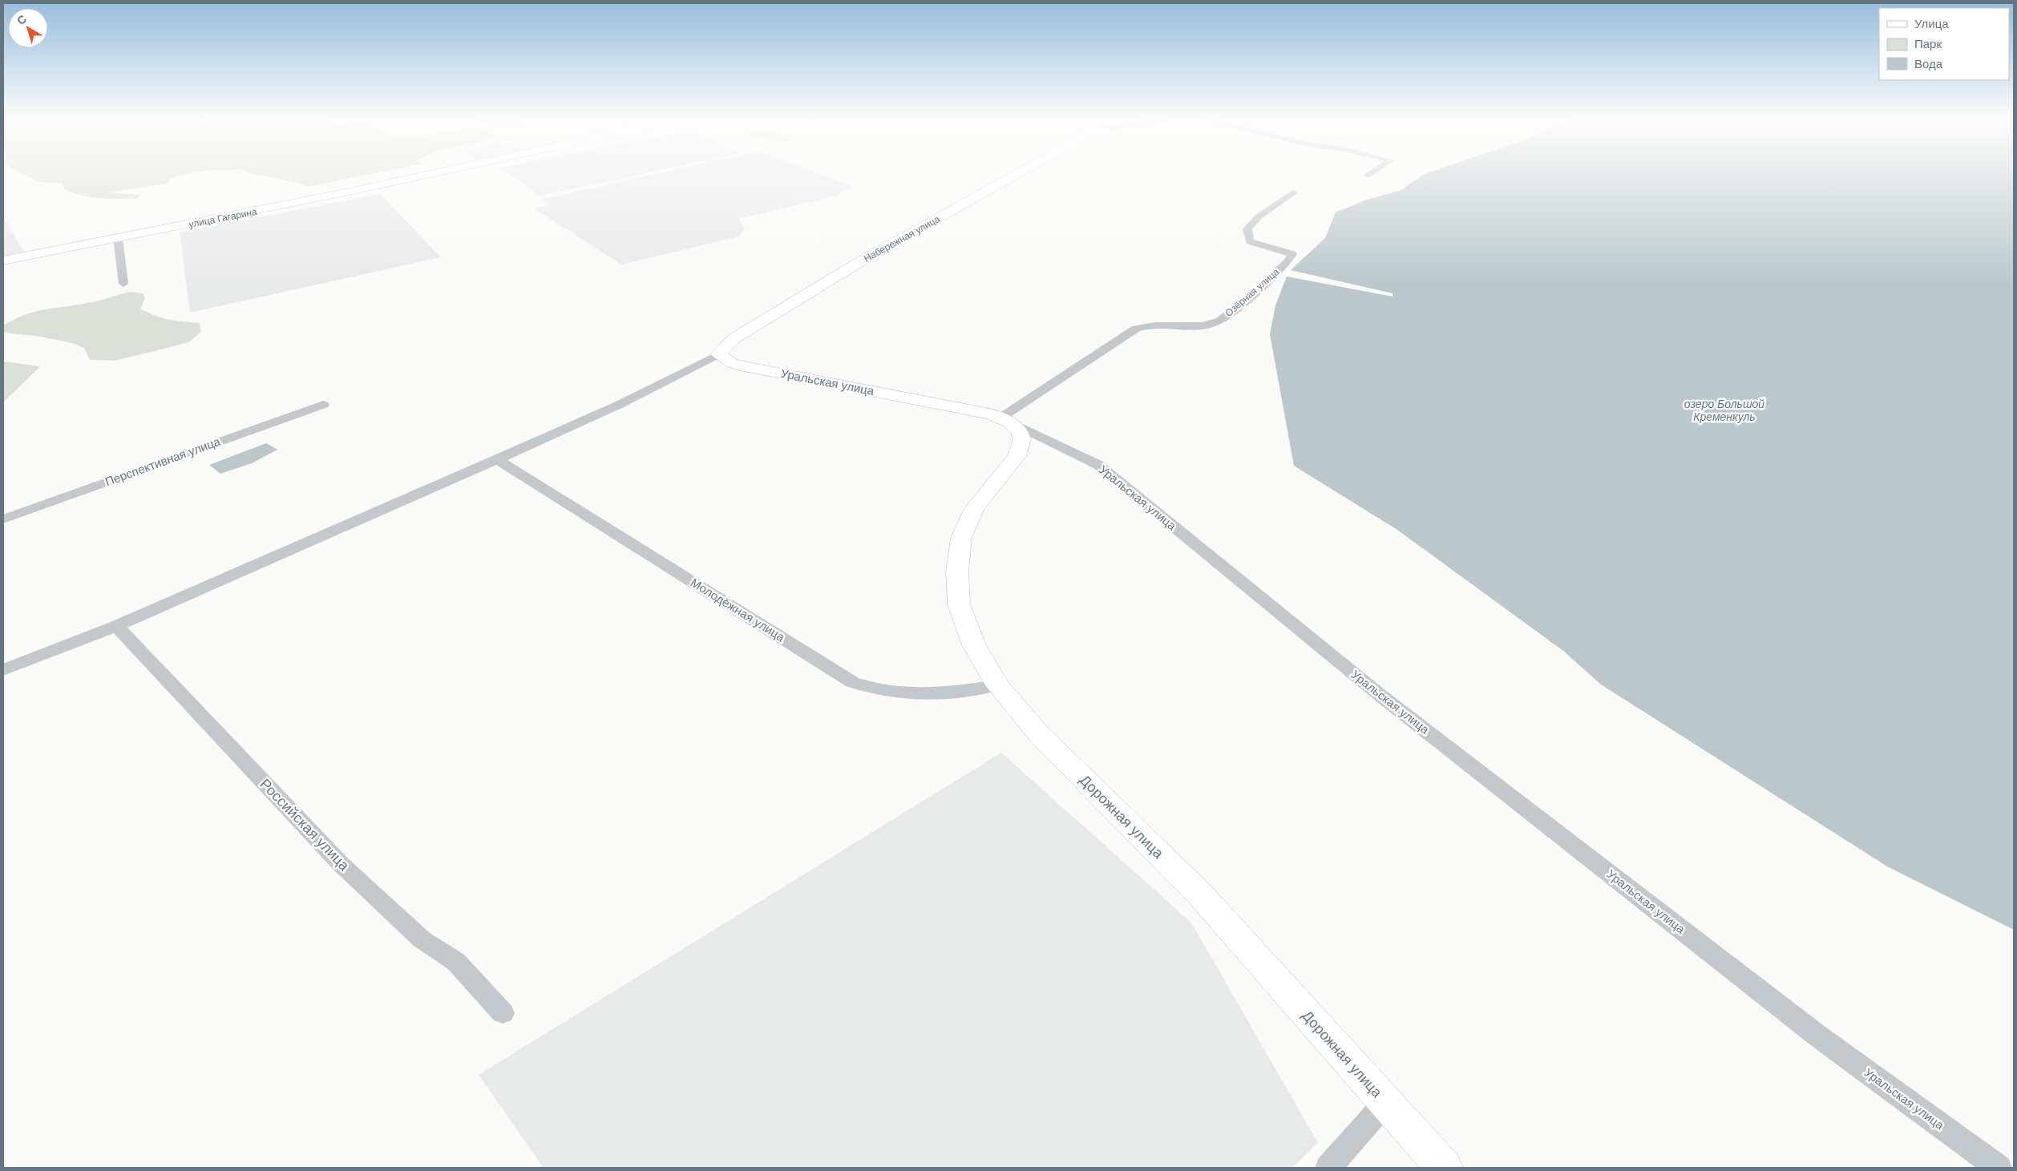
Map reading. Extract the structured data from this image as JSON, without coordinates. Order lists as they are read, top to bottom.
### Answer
{
  "streets": {
    "street": [
      "улица Гагарина",
      "Набережная улица",
      "Озёрная улица",
      "Уральская улица",
      "Перспективная улица",
      "Молодёжная улица",
      "Дорожная улица",
      "Российская улица"
    ]
  },
  "crossings": [
    ["Набережная улица", "Уральская улица"],
    ["Озёрная улица", "Уральская улица"],
    ["Озёрная улица", "Дорожная улица"],
    ["Уральская улица", "Дорожная улица"],
    ["Молодёжная улица", "Дорожная улица"]
  ],
  "water": ["озеро Большой Кременкуль"],
  "legend": ["Улица", "Парк", "Вода"],
  "north": "top left"
}
